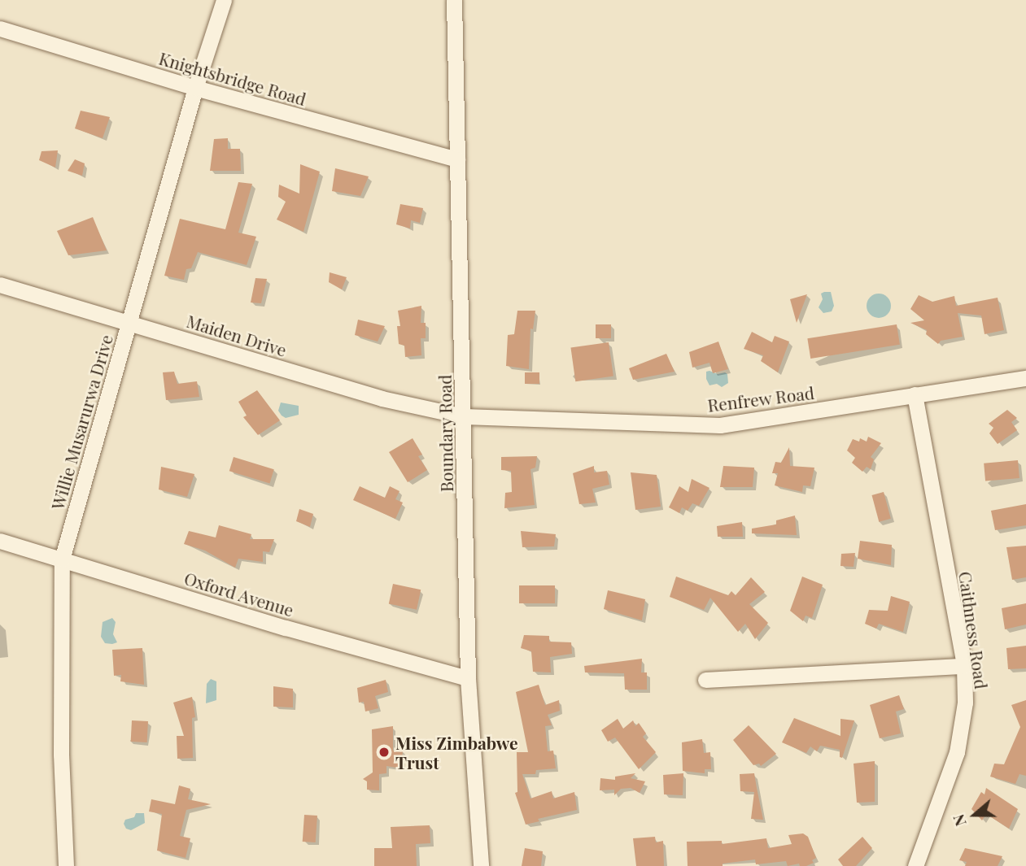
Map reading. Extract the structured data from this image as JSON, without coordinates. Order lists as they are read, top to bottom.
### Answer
{
  "streets": {
    "street": [
      "Knightsbridge Road",
      "Maiden Drive",
      "Renfrew Road",
      "Willie Musarurwa Drive",
      "Boundary Road",
      "Oxford Avenue",
      "Caithness Road"
    ]
  },
  "crossings": [
    ["Knightsbridge Road", "Willie Musarurwa Drive"],
    ["Knightsbridge Road", "Boundary Road"],
    ["Maiden Drive", "Renfrew Road"],
    ["Maiden Drive", "Willie Musarurwa Drive"],
    ["Maiden Drive", "Boundary Road"],
    ["Renfrew Road", "Boundary Road"],
    ["Renfrew Road", "Caithness Road"],
    ["Willie Musarurwa Drive", "Oxford Avenue"],
    ["Boundary Road", "Oxford Avenue"]
  ],
  "places": ["Miss Zimbabwe Trust"],
  "north": "left"
}
